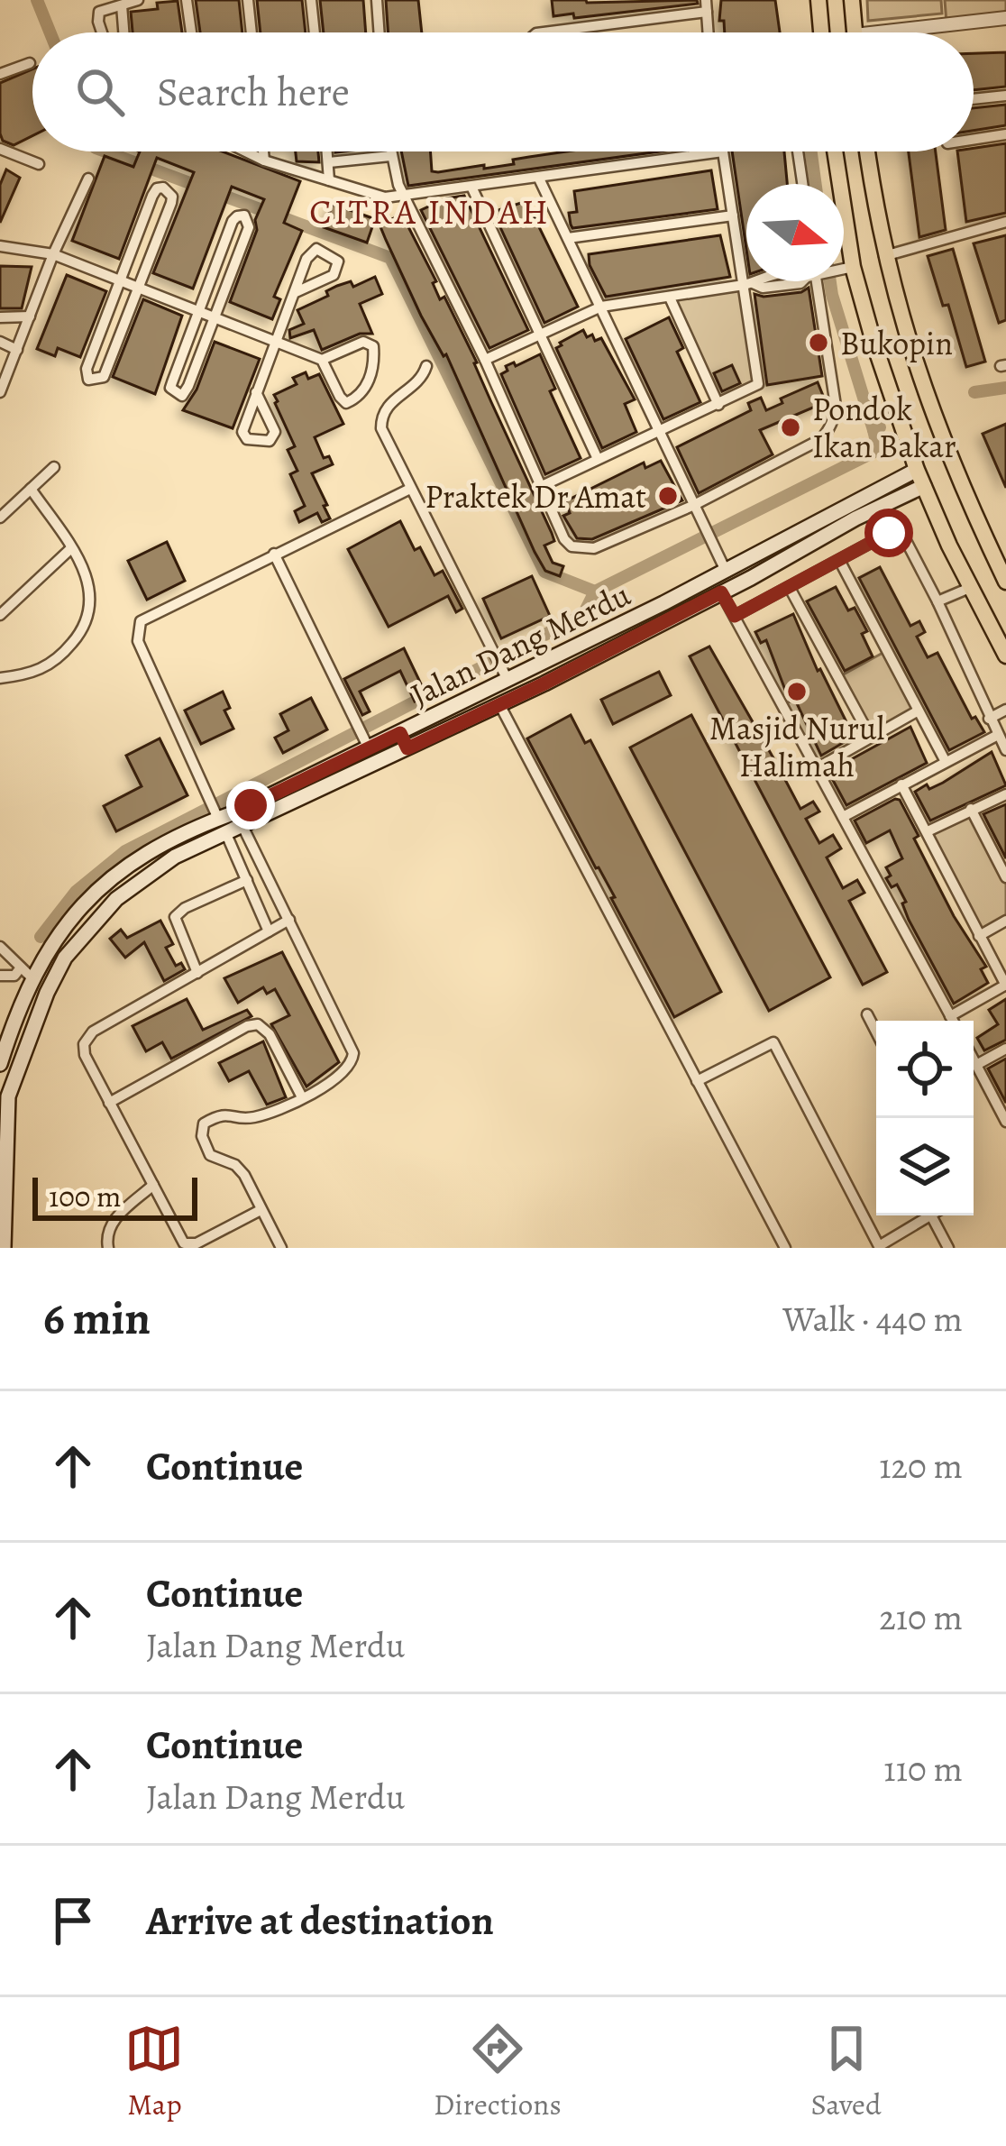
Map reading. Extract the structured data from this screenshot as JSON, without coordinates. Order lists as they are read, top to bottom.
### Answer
{
  "streets": {
    "main road": ["Jalan Dang Merdu"]
  },
  "districts": ["CITRA INDAH"],
  "places": [
    "Bukopin",
    "Pondok Ikan Bakar",
    "Praktek Dr Amat",
    "Masjid Nurul Halimah"
  ],
  "scale_bar": "100 m",
  "north": "right",
  "page": {
    "search": "Search here",
    "scale": "100 m",
    "heading": ["6 min", "Walk · 440 m"],
    "list": [
      ["Continue", "120 m"],
      ["Continue", "Jalan Dang Merdu", "210 m"],
      ["Continue", "Jalan Dang Merdu", "110 m"],
      "Arrive at destination"
    ],
    "nav": ["Map", "Directions", "Saved"]
  }
}
